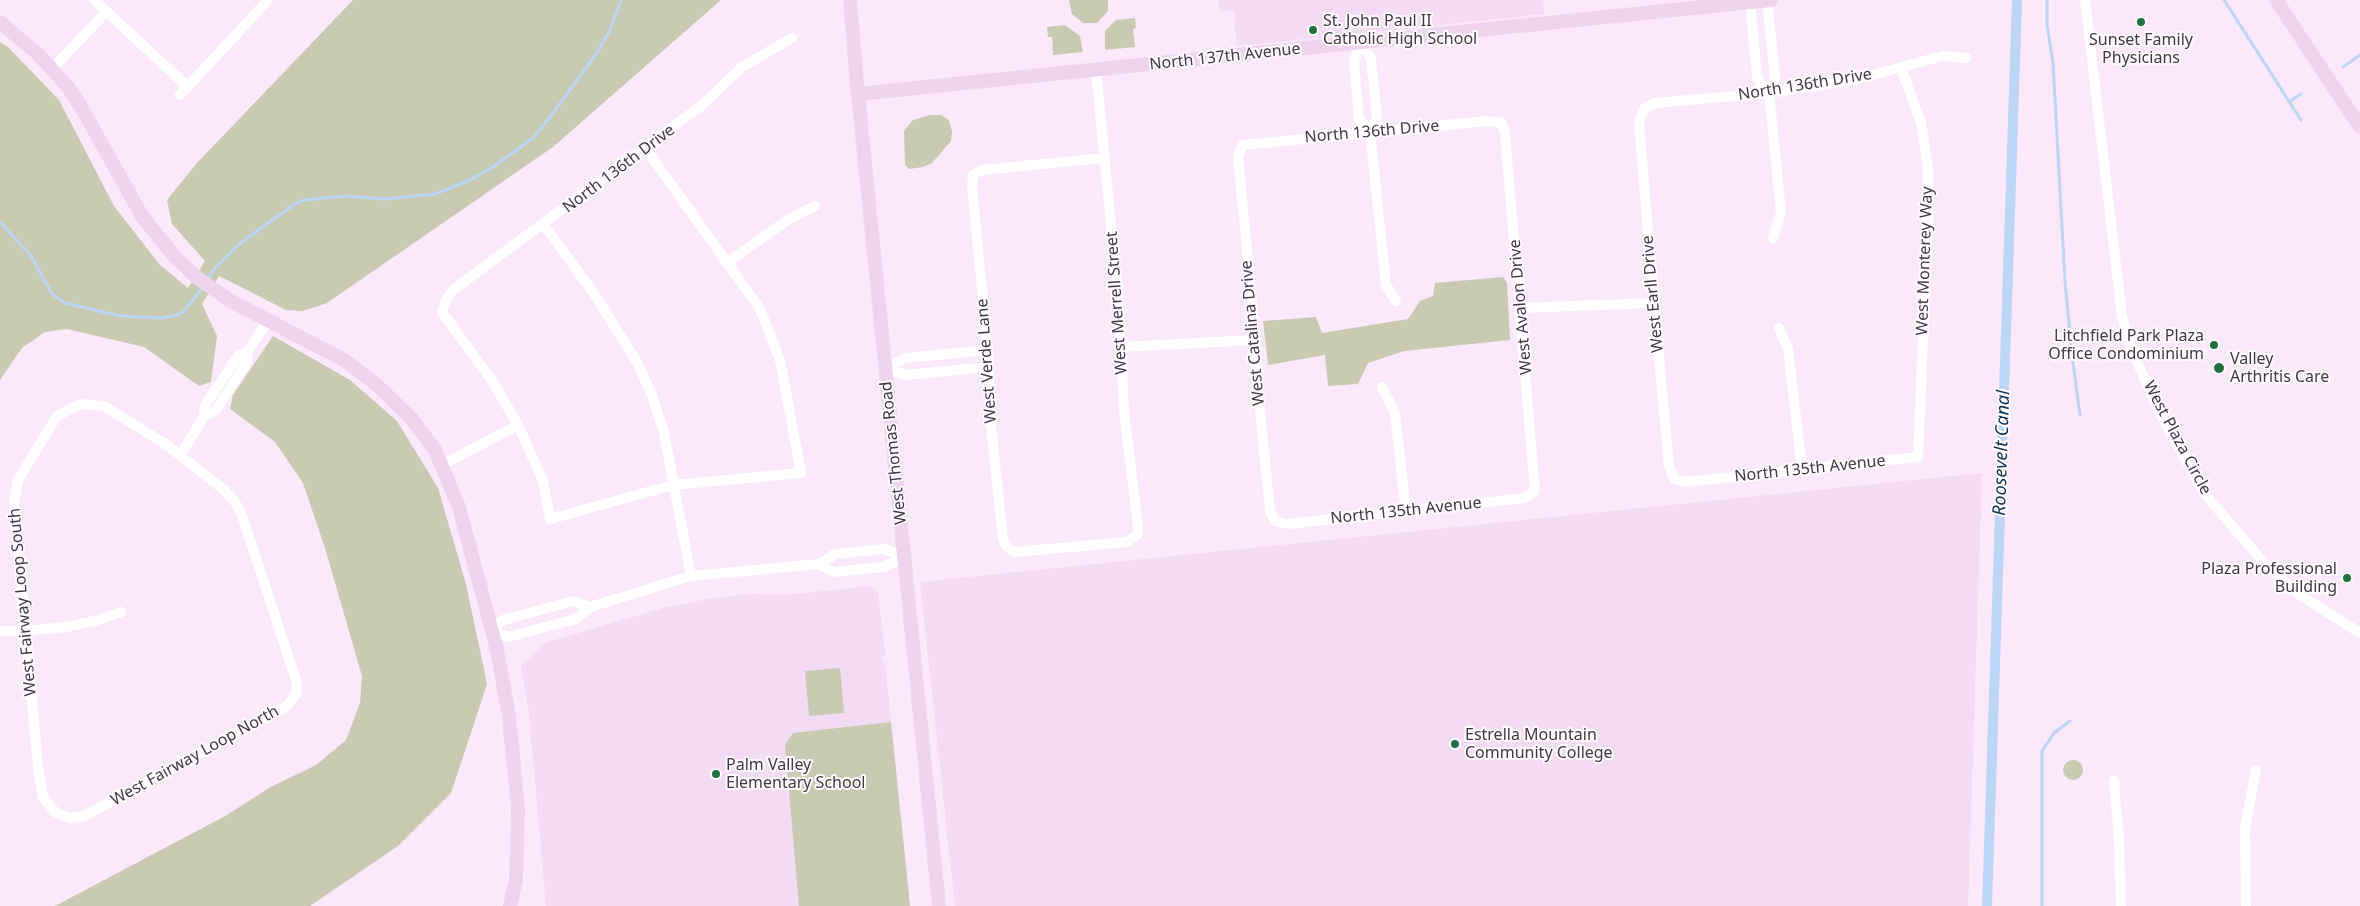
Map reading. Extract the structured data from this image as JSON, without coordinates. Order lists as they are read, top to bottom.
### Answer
{
  "streets": {
    "street": [
      "North 137th Avenue",
      "North 136th Drive",
      "West Monterey Way",
      "West Earll Drive",
      "West Merrell Street",
      "West Avalon Drive",
      "West Catalina Drive",
      "West Verde Lane",
      "West Plaza Circle",
      "West Thomas Road",
      "North 135th Avenue",
      "West Fairway Loop South",
      "West Fairway Loop North"
    ]
  },
  "crossings": [
    ["North 137th Avenue", "West Merrell Street"],
    ["North 137th Avenue", "West Thomas Road"],
    ["North 136th Drive", "West Monterey Way"],
    ["North 136th Drive", "West Earll Drive"],
    ["North 136th Drive", "West Avalon Drive"],
    ["North 136th Drive", "West Catalina Drive"],
    ["West Monterey Way", "North 135th Avenue"],
    ["West Earll Drive", "North 135th Avenue"],
    ["West Merrell Street", "West Verde Lane"],
    ["West Avalon Drive", "North 135th Avenue"],
    ["West Catalina Drive", "North 135th Avenue"],
    ["West Fairway Loop South", "West Fairway Loop North"]
  ],
  "water": ["Roosevelt Canal"],
  "places": [
    "Sunset Family Physicians",
    "St. John Paul II Catholic High School",
    "Litchfield Park Plaza Office Condominium",
    "Valley Arthritis Care",
    "Plaza Professional Building",
    "Estrella Mountain Community College",
    "Palm Valley Elementary School"
  ]
}
